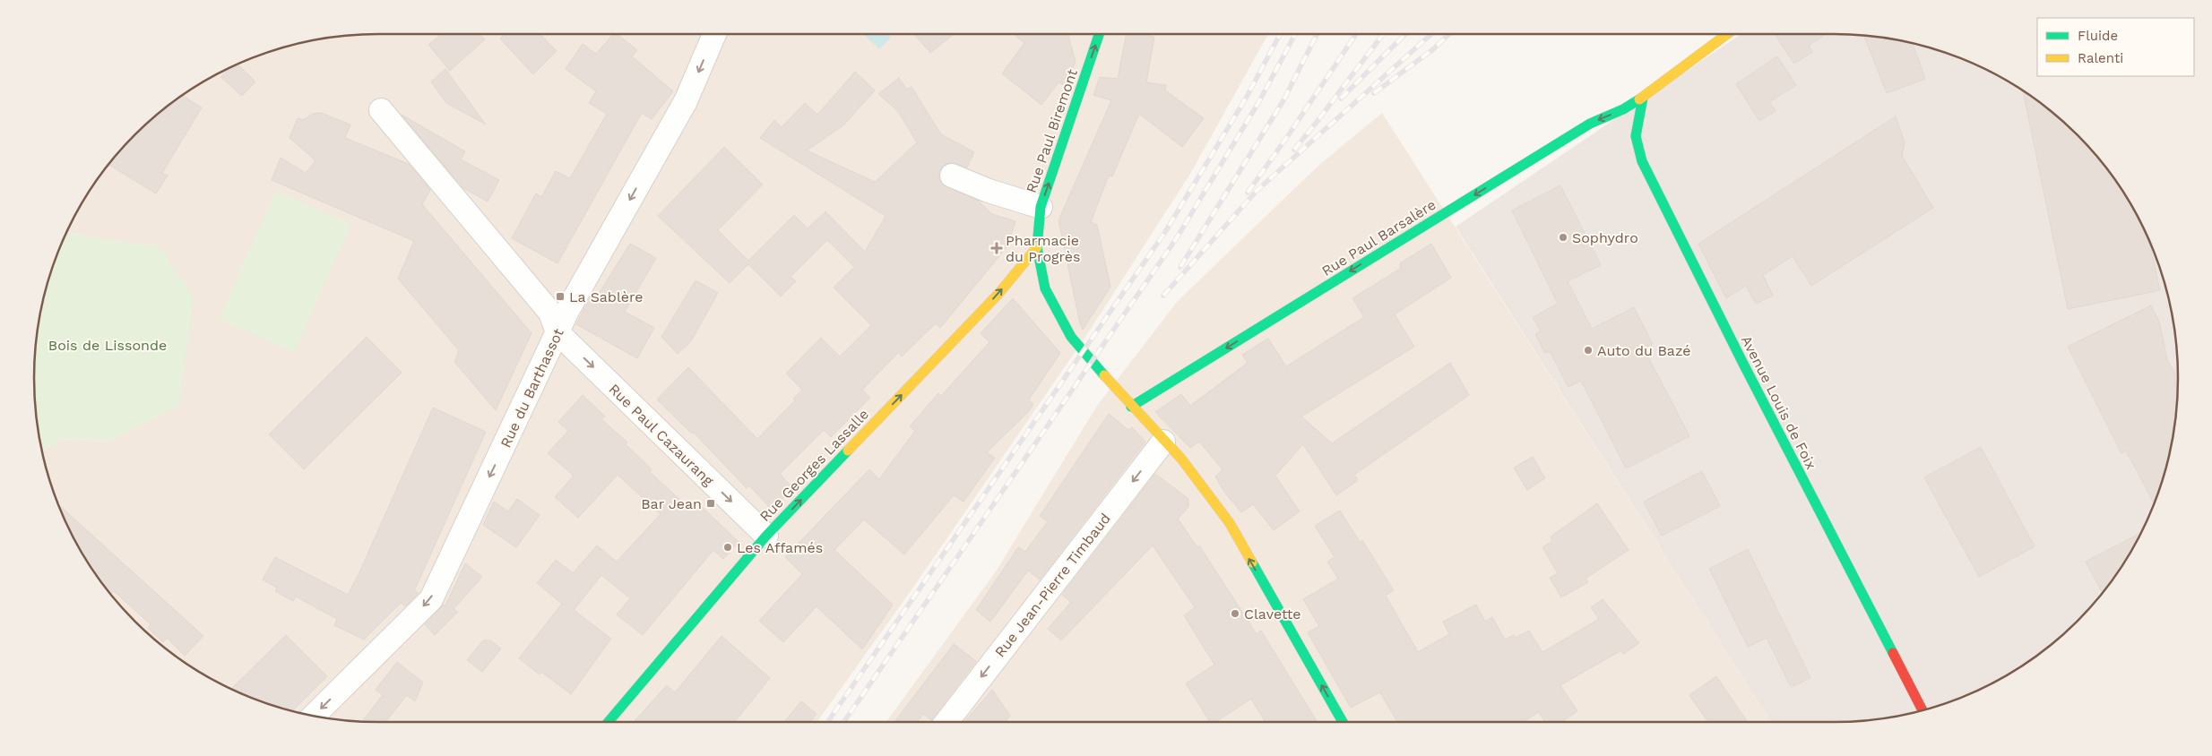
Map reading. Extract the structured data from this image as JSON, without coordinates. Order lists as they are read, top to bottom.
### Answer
{
  "streets": {
    "street": [
      "Rue Paul Biremont",
      "Rue Paul Barsalère",
      "Rue du Barthassot",
      "Avenue Louis de Foix",
      "Rue Paul Cazaurang",
      "Rue Georges Lassalle",
      "Rue Jean-Pierre Timbaud"
    ]
  },
  "crossings": [
    ["Rue Paul Biremont", "Rue Paul Barsalère"],
    ["Rue Paul Biremont", "Rue Georges Lassalle"],
    ["Rue Paul Biremont", "Rue Jean-Pierre Timbaud"],
    ["Rue Paul Barsalère", "Avenue Louis de Foix"],
    ["Rue du Barthassot", "Rue Paul Cazaurang"],
    ["Rue Paul Cazaurang", "Rue Georges Lassalle"]
  ],
  "one_way": [
    "Rue Paul Biremont",
    "Rue Paul Barsalère",
    "Rue du Barthassot",
    "Rue Paul Cazaurang",
    "Rue Georges Lassalle",
    "Rue Jean-Pierre Timbaud"
  ],
  "parks": ["Bois de Lissonde"],
  "places": {
    "other": [
      "Sophydro",
      "Auto du Bazé",
      "Les Affamés",
      "Clavette"
    ],
    "health": ["Pharmacie du Progrès"],
    "transit": ["La Sablère", "Bar Jean"]
  },
  "legend": ["Fluide", "Ralenti"]
}
